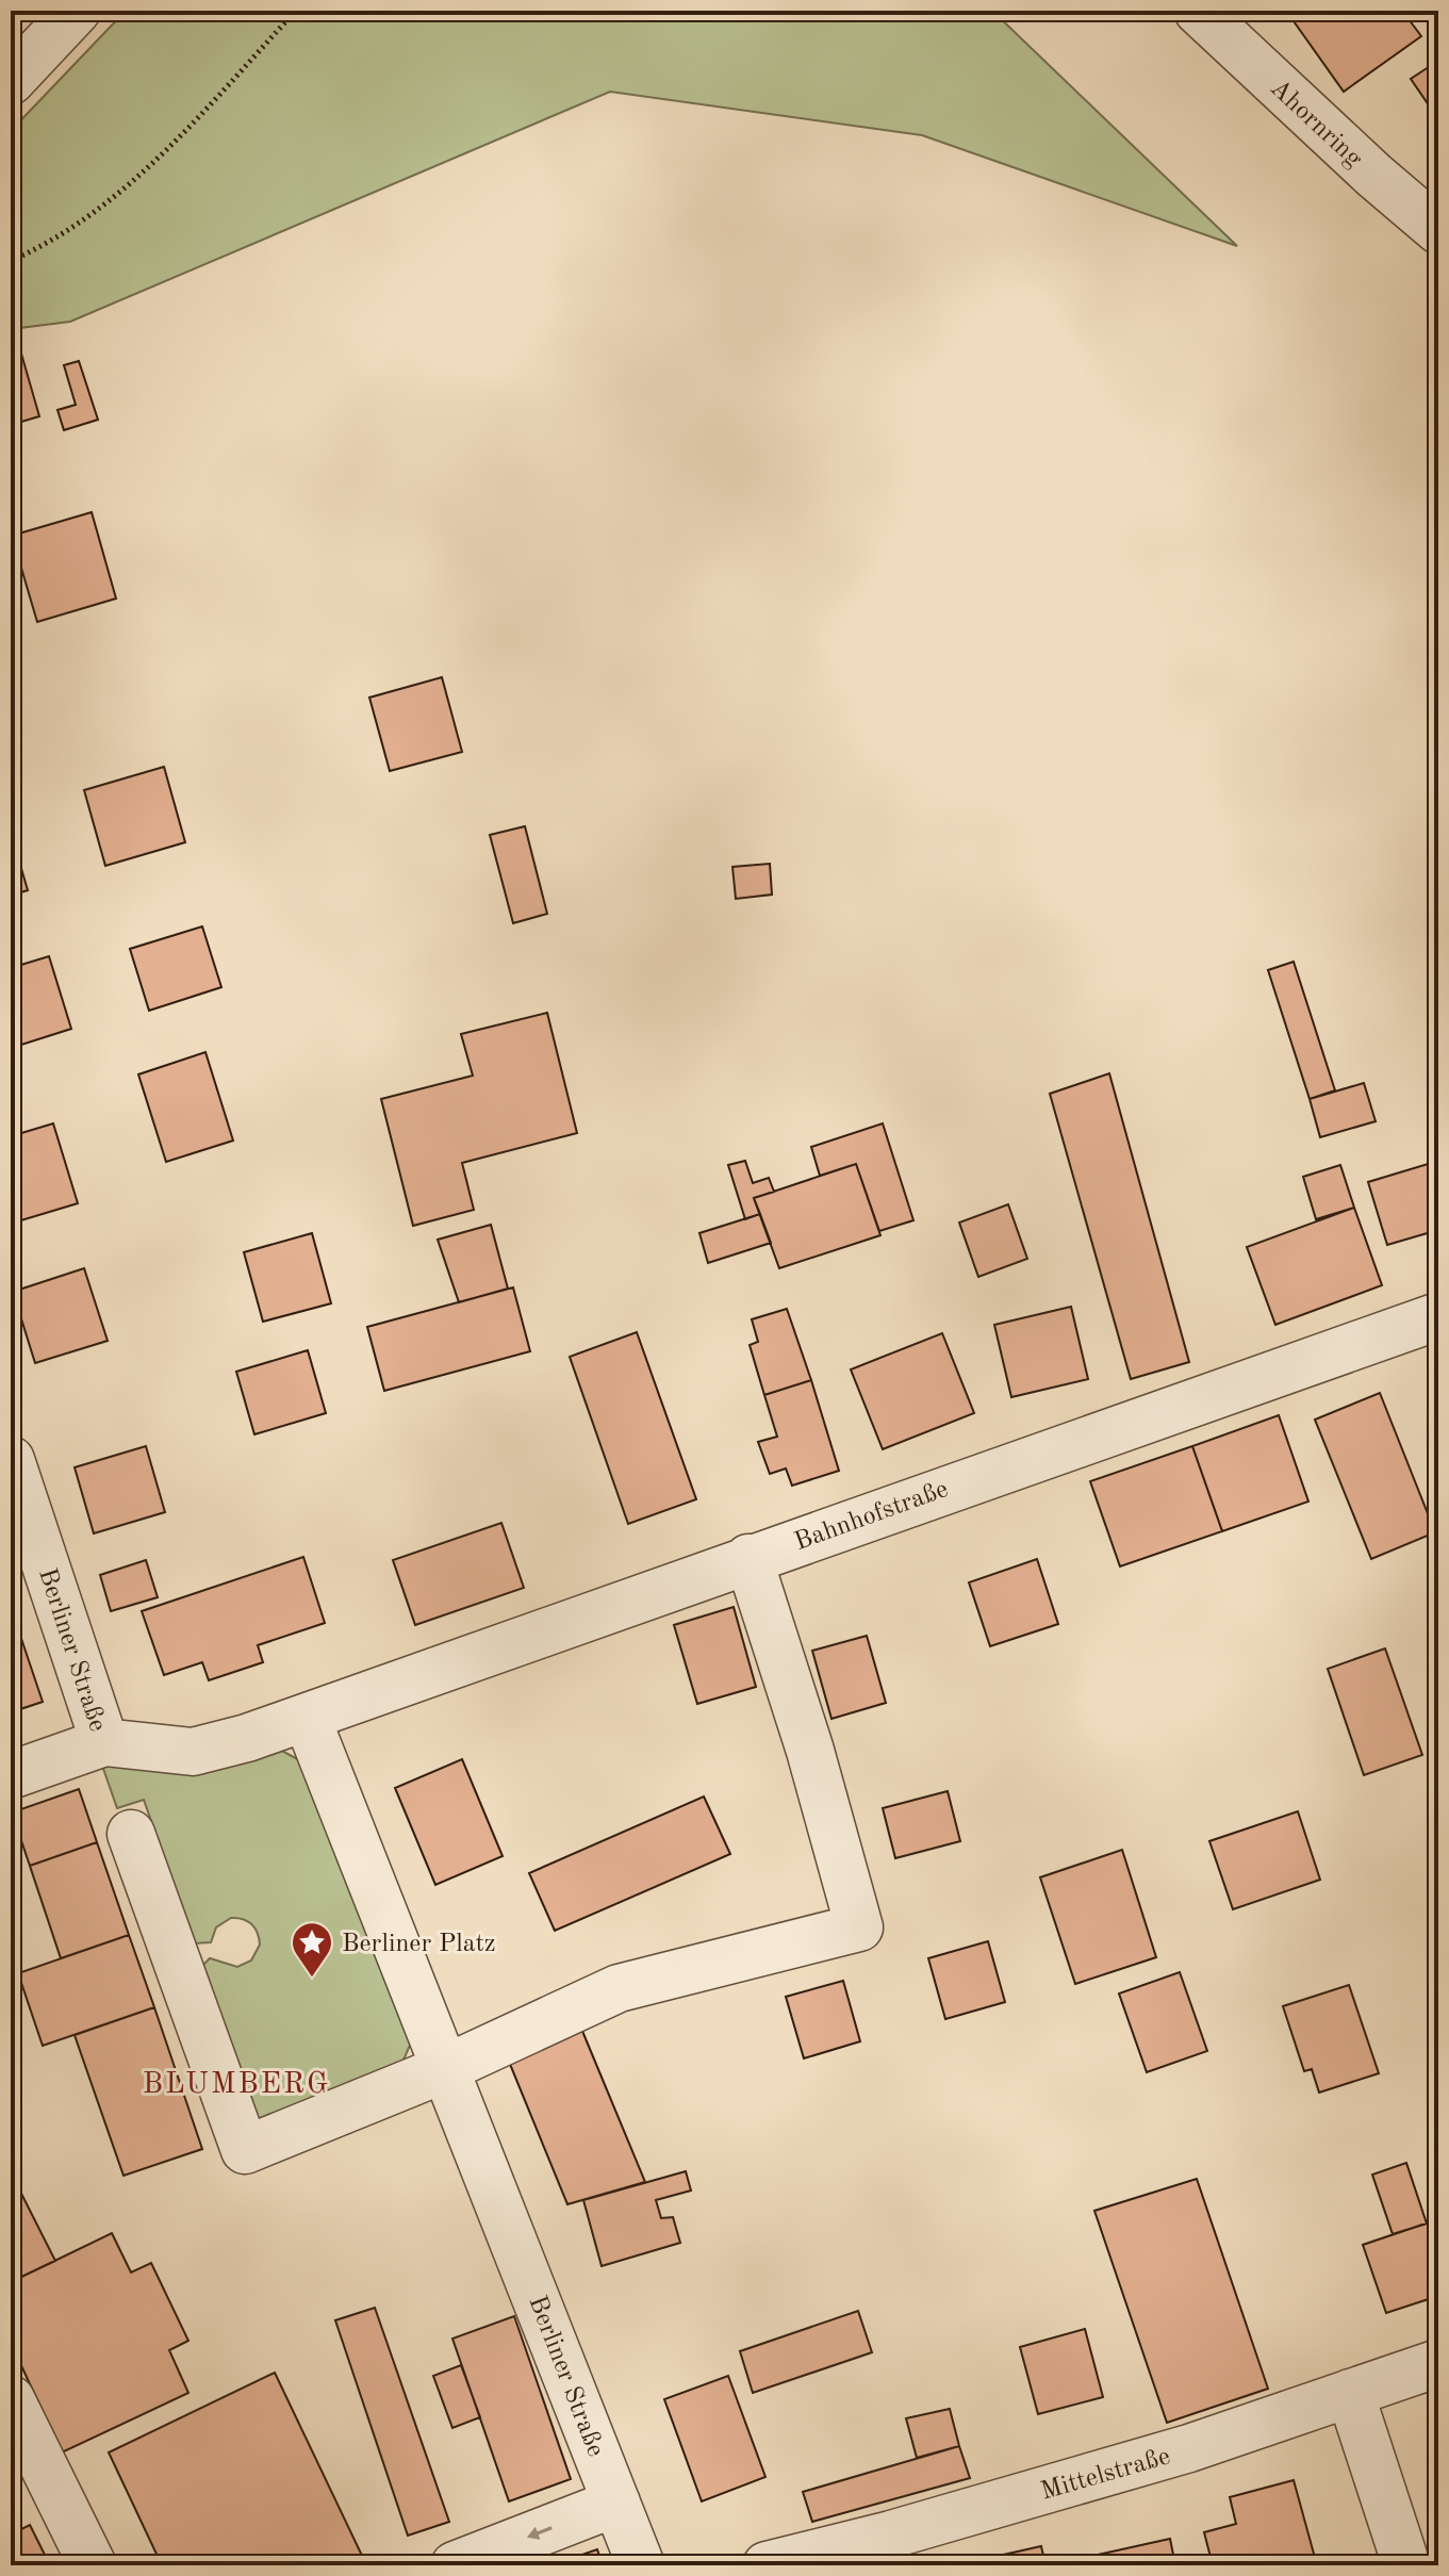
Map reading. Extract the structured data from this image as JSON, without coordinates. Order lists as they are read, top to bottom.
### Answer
{
  "streets": {
    "street": [
      "Ahornring",
      "Bahnhofstraße",
      "Berliner Straße",
      "Mittelstraße"
    ]
  },
  "crossings": [
    ["Bahnhofstraße", "Berliner Straße"]
  ],
  "districts": ["BLUMBERG"],
  "places": {
    "place": ["Berliner Platz"]
  }
}
